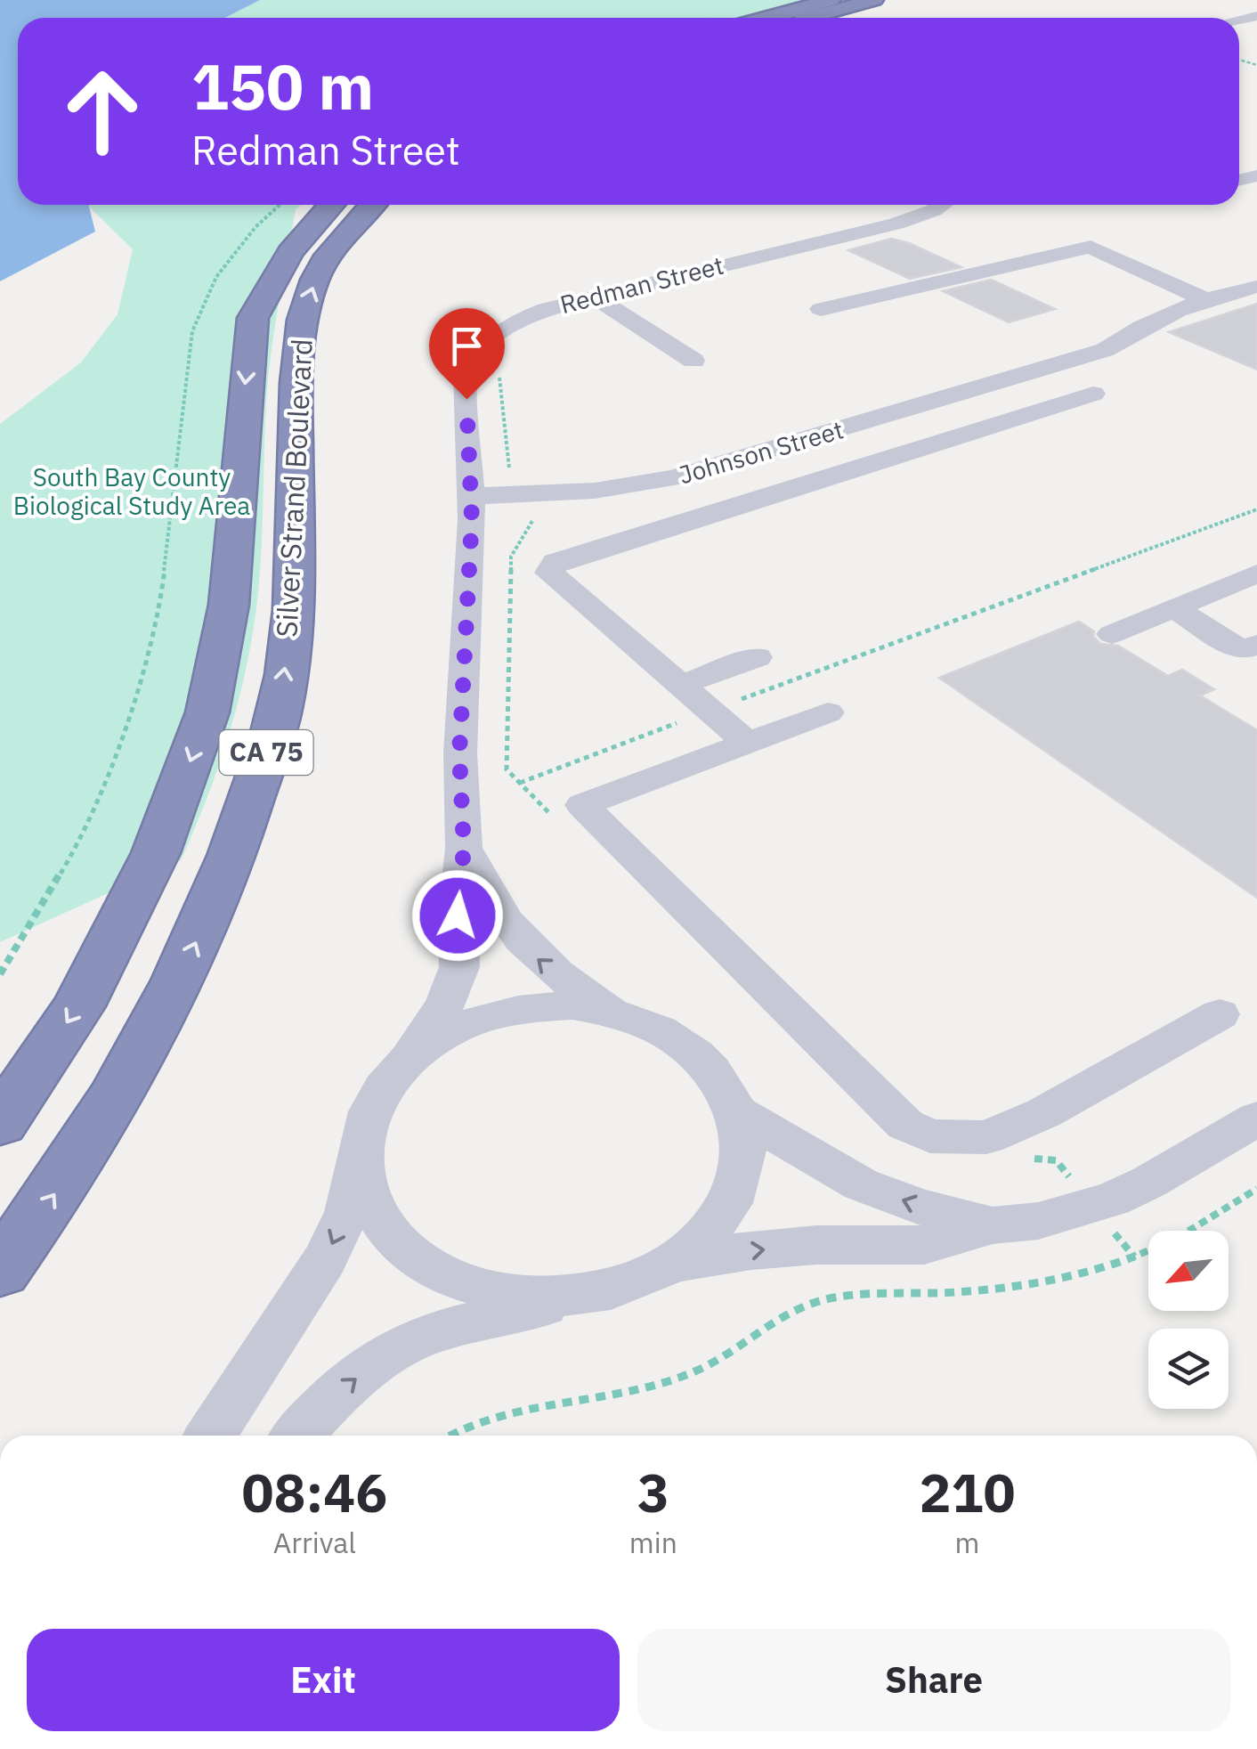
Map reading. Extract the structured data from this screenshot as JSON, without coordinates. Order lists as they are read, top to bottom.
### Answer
{
  "streets": {
    "highway": ["Silver Strand Boulevard", "CA 75"],
    "street": ["Redman Street", "Johnson Street"]
  },
  "crossings": [
    ["Redman Street", "Johnson Street"]
  ],
  "parks": ["South Bay County Biological Study Area"],
  "north": "bottom left",
  "page": {
    "turn": ["150 m", "Redman Street"],
    "eta": [
      "08:46",
      "Arrival",
      "3",
      "min",
      "210",
      "m"
    ],
    "buttons": ["Exit", "Share"]
  }
}
